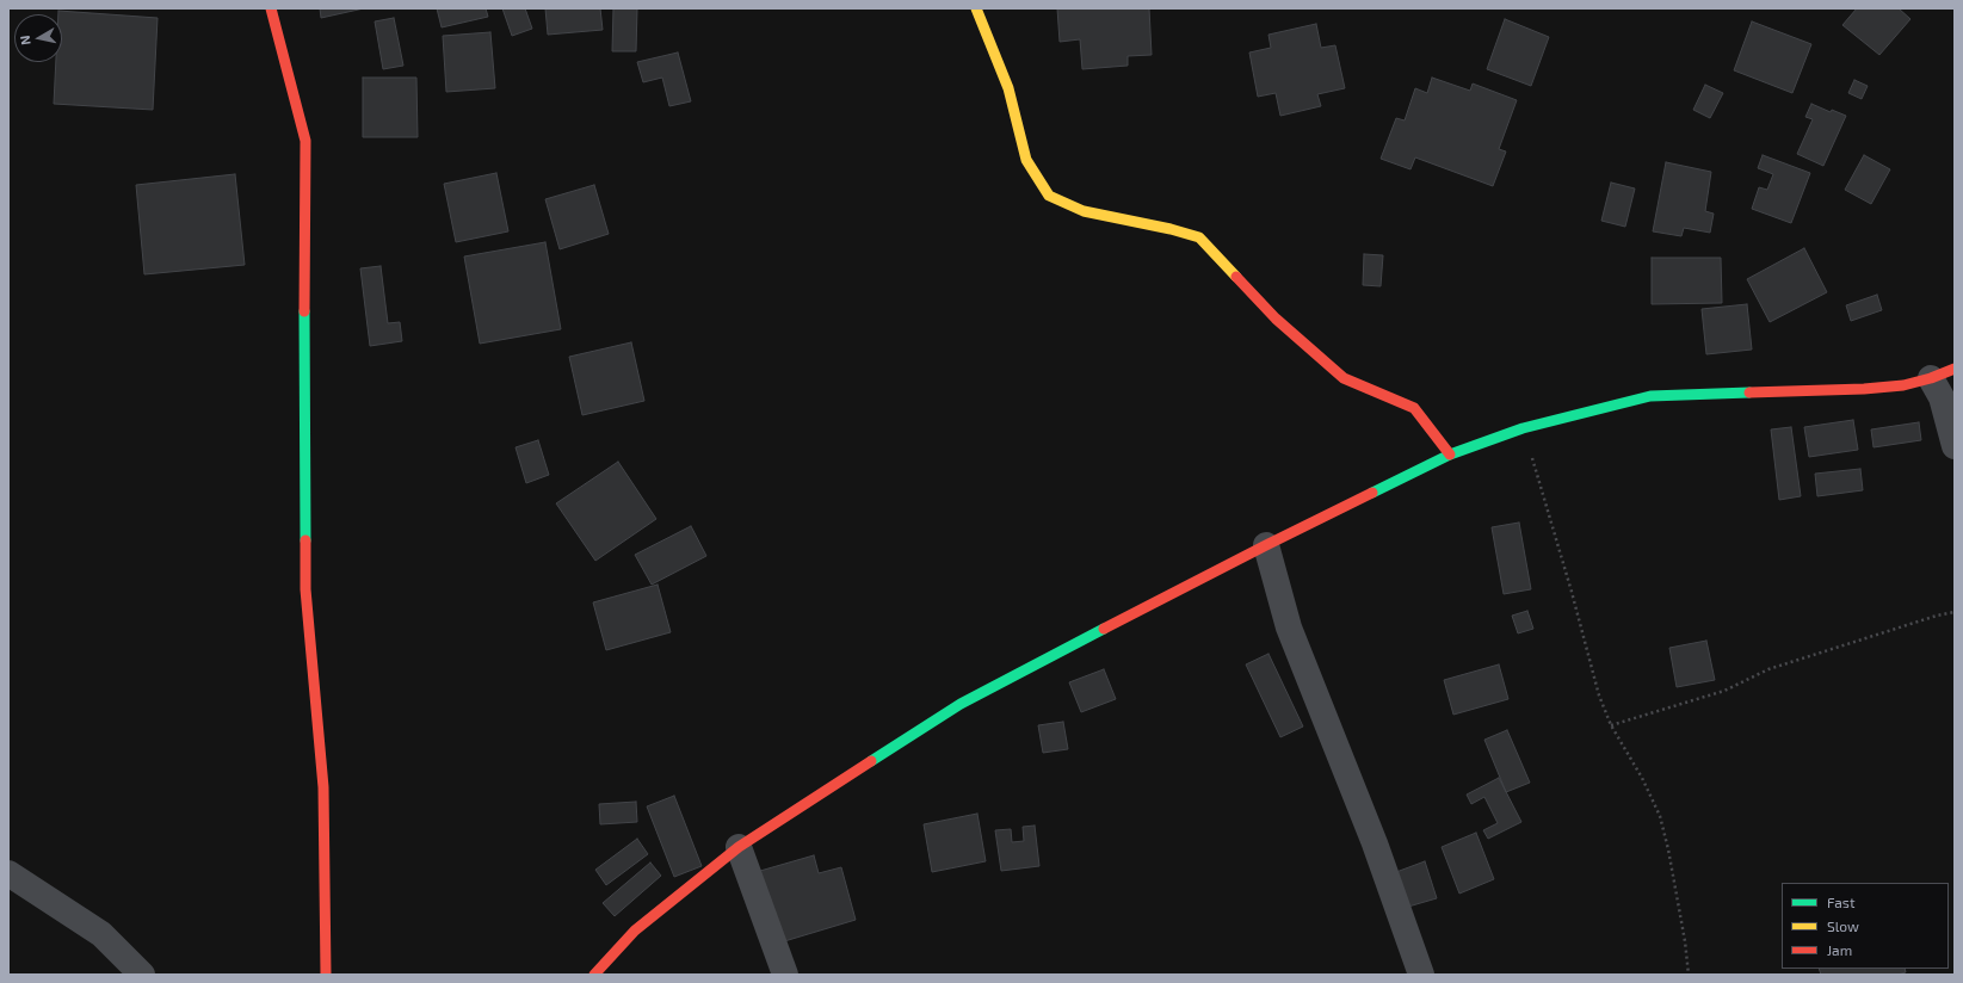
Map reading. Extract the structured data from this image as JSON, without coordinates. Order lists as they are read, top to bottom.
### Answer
{
  "legend": ["Fast", "Slow", "Jam"],
  "north": "left"
}
